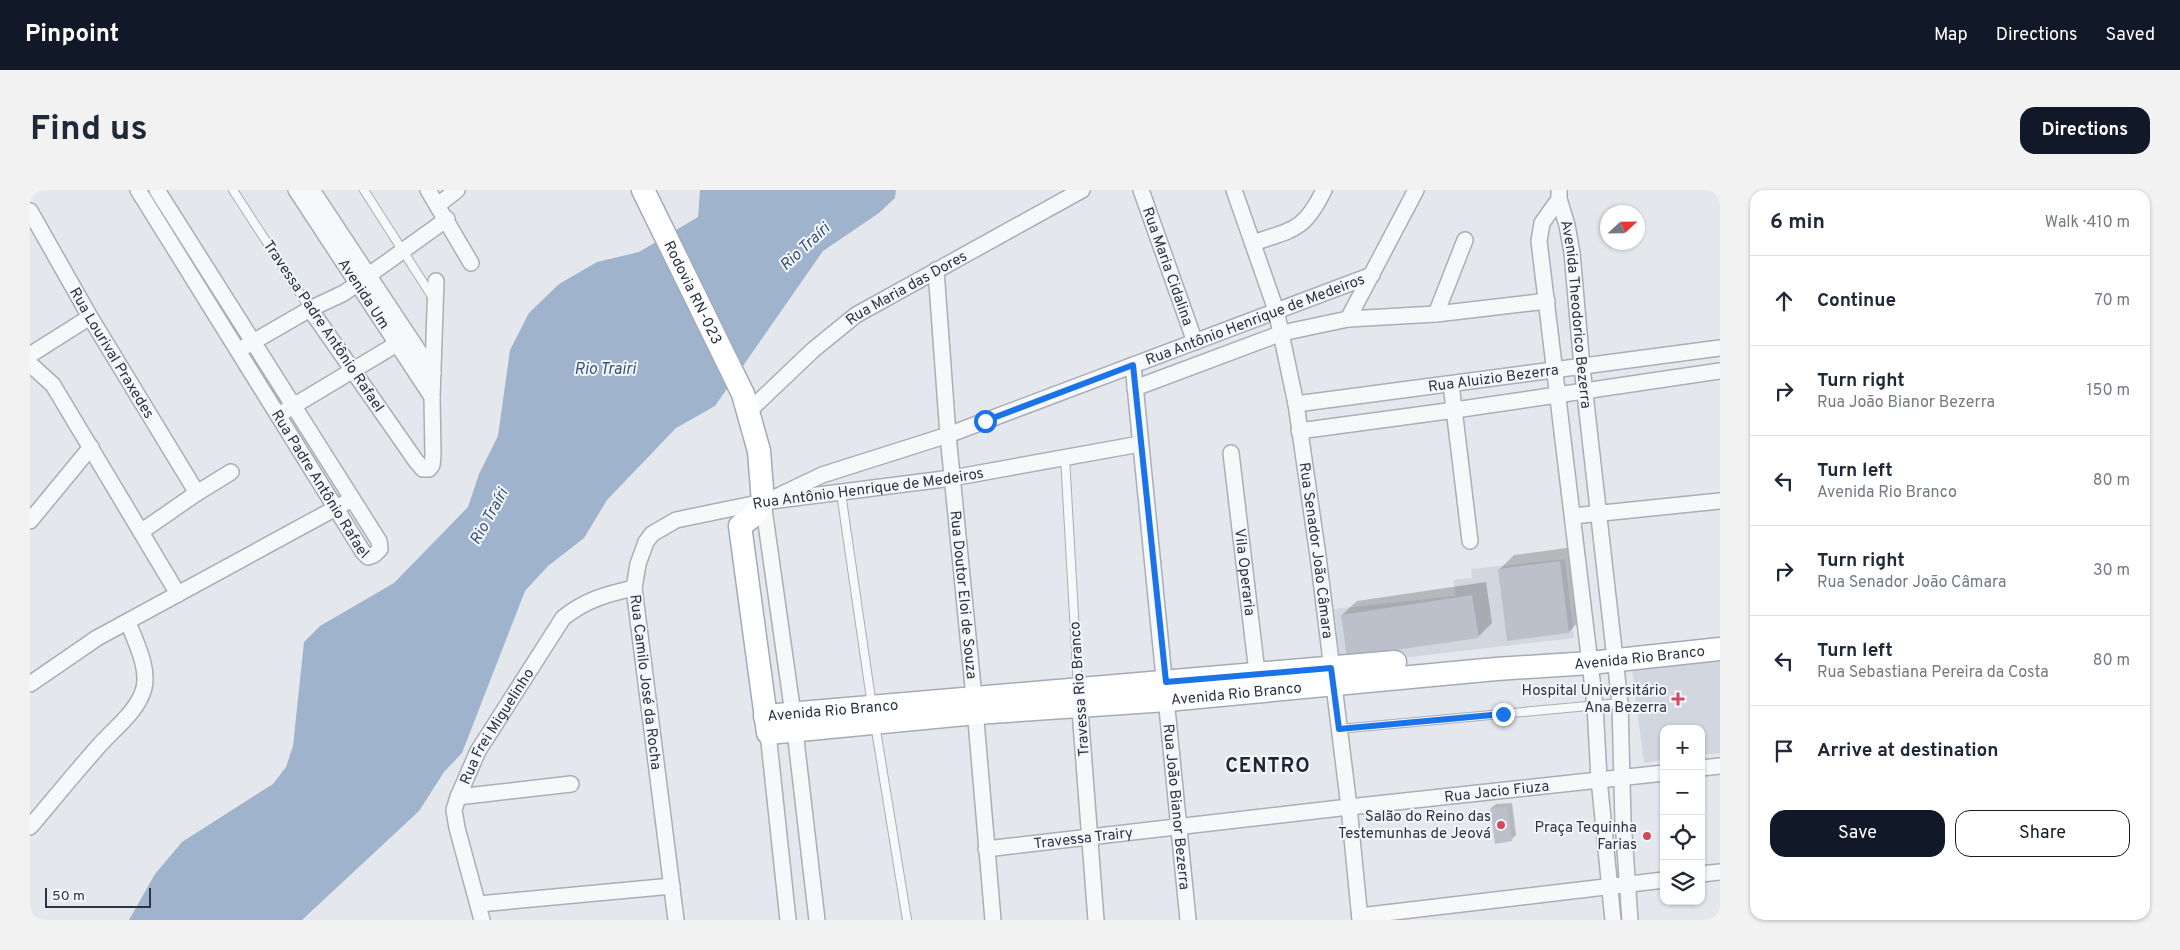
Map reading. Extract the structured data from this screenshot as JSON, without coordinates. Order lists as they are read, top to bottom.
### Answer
{
  "streets": {
    "main road": ["Rodovia RN-023", "Avenida Rio Branco"],
    "street": [
      "Rua Maria Cidalina",
      "Rua Maria das Dores",
      "Avenida Um",
      "Avenida Theodorico Bezerra",
      "Rua Antônio Henrique de Medeiros",
      "Travessa Padre Antônio Rafael",
      "Rua Lourival Praxedes",
      "Rua Aluizio Bezerra",
      "Rua Padre Antônio Rafael",
      "Rua Senador João Câmara",
      "Vila Operaria",
      "Rua Doutor Eloi de Souza",
      "Rua Camilo José da Rocha",
      "Travessa Rio Branco",
      "Rua Frei Miguelinho",
      "Rua Jacio Fiuza",
      "Rua João Bianor Bezerra",
      "Travessa Trairy"
    ]
  },
  "crossings": [
    ["Rua Maria Cidalina", "Rua Antônio Henrique de Medeiros"],
    ["Rua Maria das Dores", "Rodovia RN-023"],
    ["Rua Maria das Dores", "Rua Doutor Eloi de Souza"],
    ["Rodovia RN-023", "Rua Antônio Henrique de Medeiros"],
    ["Rodovia RN-023", "Rua Camilo José da Rocha"],
    ["Avenida Um", "Travessa Padre Antônio Rafael"],
    ["Avenida Theodorico Bezerra", "Rua Antônio Henrique de Medeiros"],
    ["Avenida Theodorico Bezerra", "Rua Aluizio Bezerra"],
    ["Avenida Theodorico Bezerra", "Avenida Rio Branco"],
    ["Avenida Theodorico Bezerra", "Rua Jacio Fiuza"],
    ["Rua Antônio Henrique de Medeiros", "Rua Senador João Câmara"],
    ["Rua Antônio Henrique de Medeiros", "Rua Doutor Eloi de Souza"],
    ["Rua Antônio Henrique de Medeiros", "Rua Camilo José da Rocha"],
    ["Rua Antônio Henrique de Medeiros", "Travessa Rio Branco"],
    ["Rua Antônio Henrique de Medeiros", "Rua João Bianor Bezerra"],
    ["Rua Aluizio Bezerra", "Rua Senador João Câmara"],
    ["Rua Senador João Câmara", "Avenida Rio Branco"],
    ["Rua Senador João Câmara", "Rua Jacio Fiuza"],
    ["Vila Operaria", "Avenida Rio Branco"],
    ["Rua Doutor Eloi de Souza", "Avenida Rio Branco"],
    ["Rua Doutor Eloi de Souza", "Travessa Trairy"],
    ["Avenida Rio Branco", "Travessa Rio Branco"],
    ["Avenida Rio Branco", "Rua João Bianor Bezerra"],
    ["Rua Camilo José da Rocha", "Rua Frei Miguelinho"],
    ["Travessa Rio Branco", "Travessa Trairy"],
    ["Rua Jacio Fiuza", "Rua João Bianor Bezerra"],
    ["Rua Jacio Fiuza", "Travessa Trairy"],
    ["Rua João Bianor Bezerra", "Travessa Trairy"]
  ],
  "districts": ["CENTRO"],
  "water": ["Rio Traíri", "Rio Trairi"],
  "places": {
    "health": ["Hospital Universitário Ana Bezerra"],
    "other": ["Salão do Reino das Testemunhas de Jeová", "Praça Tequinha Farias"]
  },
  "scale_bar": "50 m",
  "north": "right",
  "page": {
    "header": "Pinpoint",
    "nav": ["Map", "Directions", "Saved"],
    "buttons": [
      "Directions",
      ["Save", "Share"]
    ],
    "title": "Find us",
    "heading": ["6 min", "Walk · 410 m"],
    "list": [
      ["Continue", "70 m"],
      ["Turn right", "Rua João Bianor Bezerra", "150 m"],
      ["Turn left", "Avenida Rio Branco", "80 m"],
      ["Turn right", "Rua Senador João Câmara", "30 m"],
      ["Turn left", "Rua Sebastiana Pereira da Costa", "80 m"],
      "Arrive at destination"
    ],
    "map_buttons": ["+", "−"],
    "scale": "50 m"
  }
}
